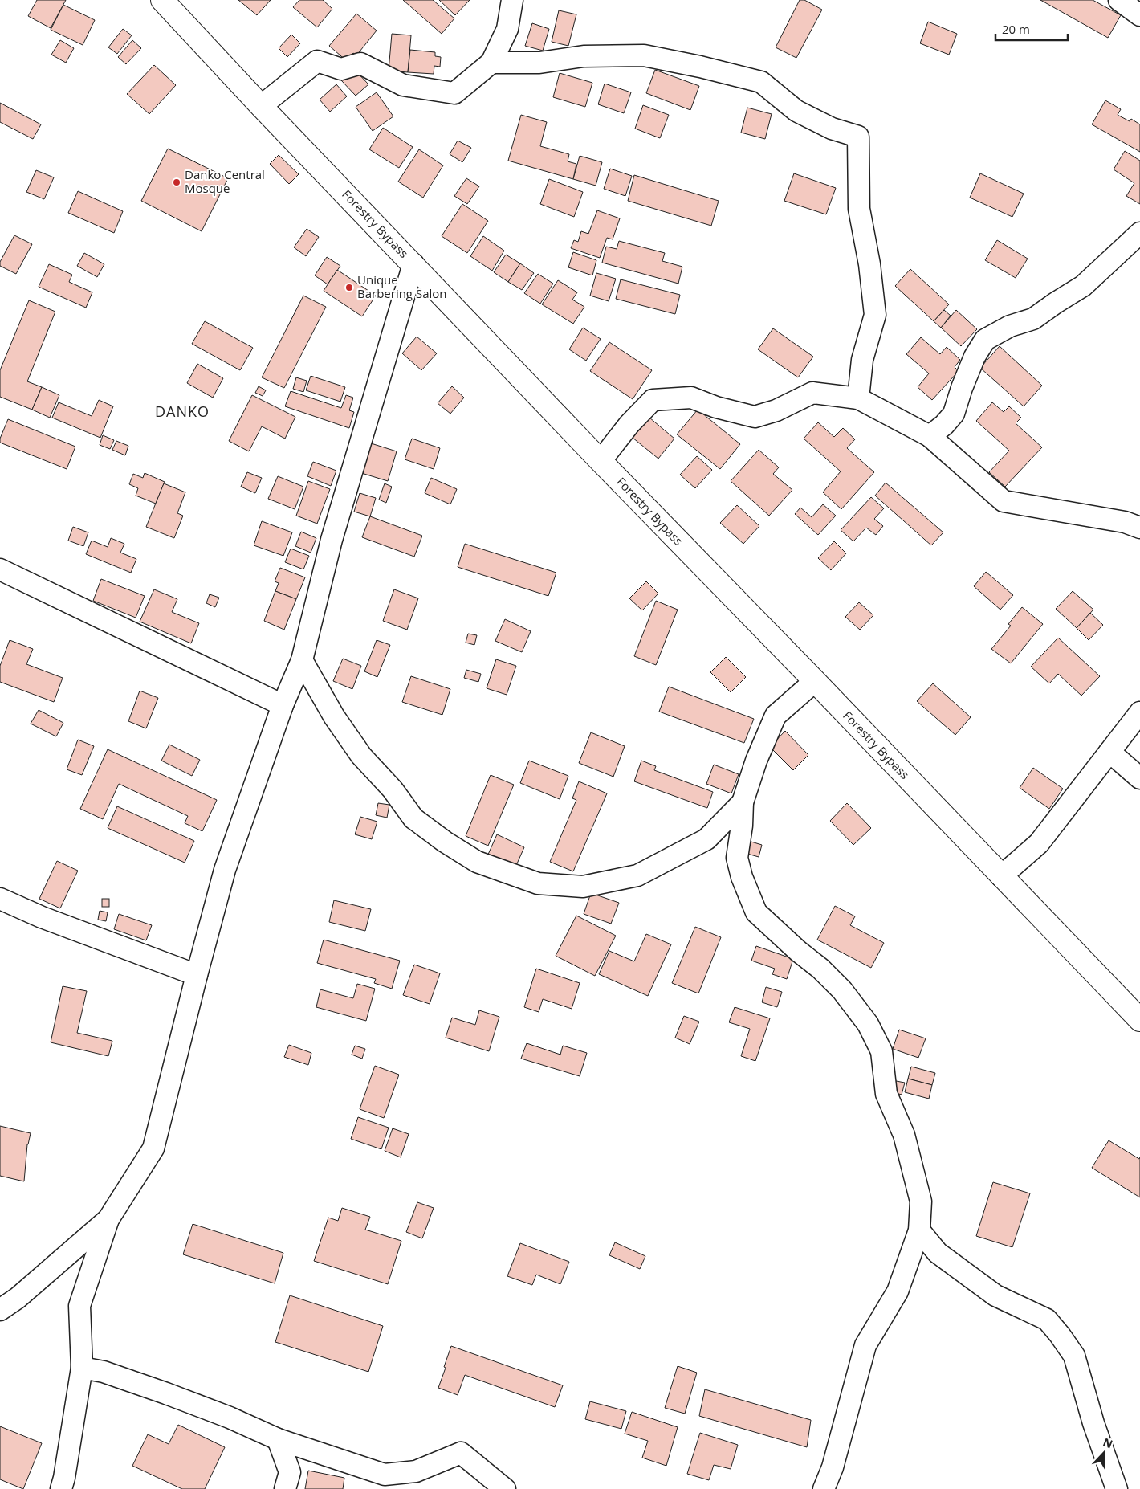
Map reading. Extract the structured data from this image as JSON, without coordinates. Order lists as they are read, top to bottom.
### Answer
{
  "streets": {
    "street": ["Forestry Bypass"]
  },
  "districts": ["DANKO"],
  "places": ["Danko Central Mosque", "Unique Barbering Salon"],
  "scale_bar": "20 m",
  "north": "top"
}
